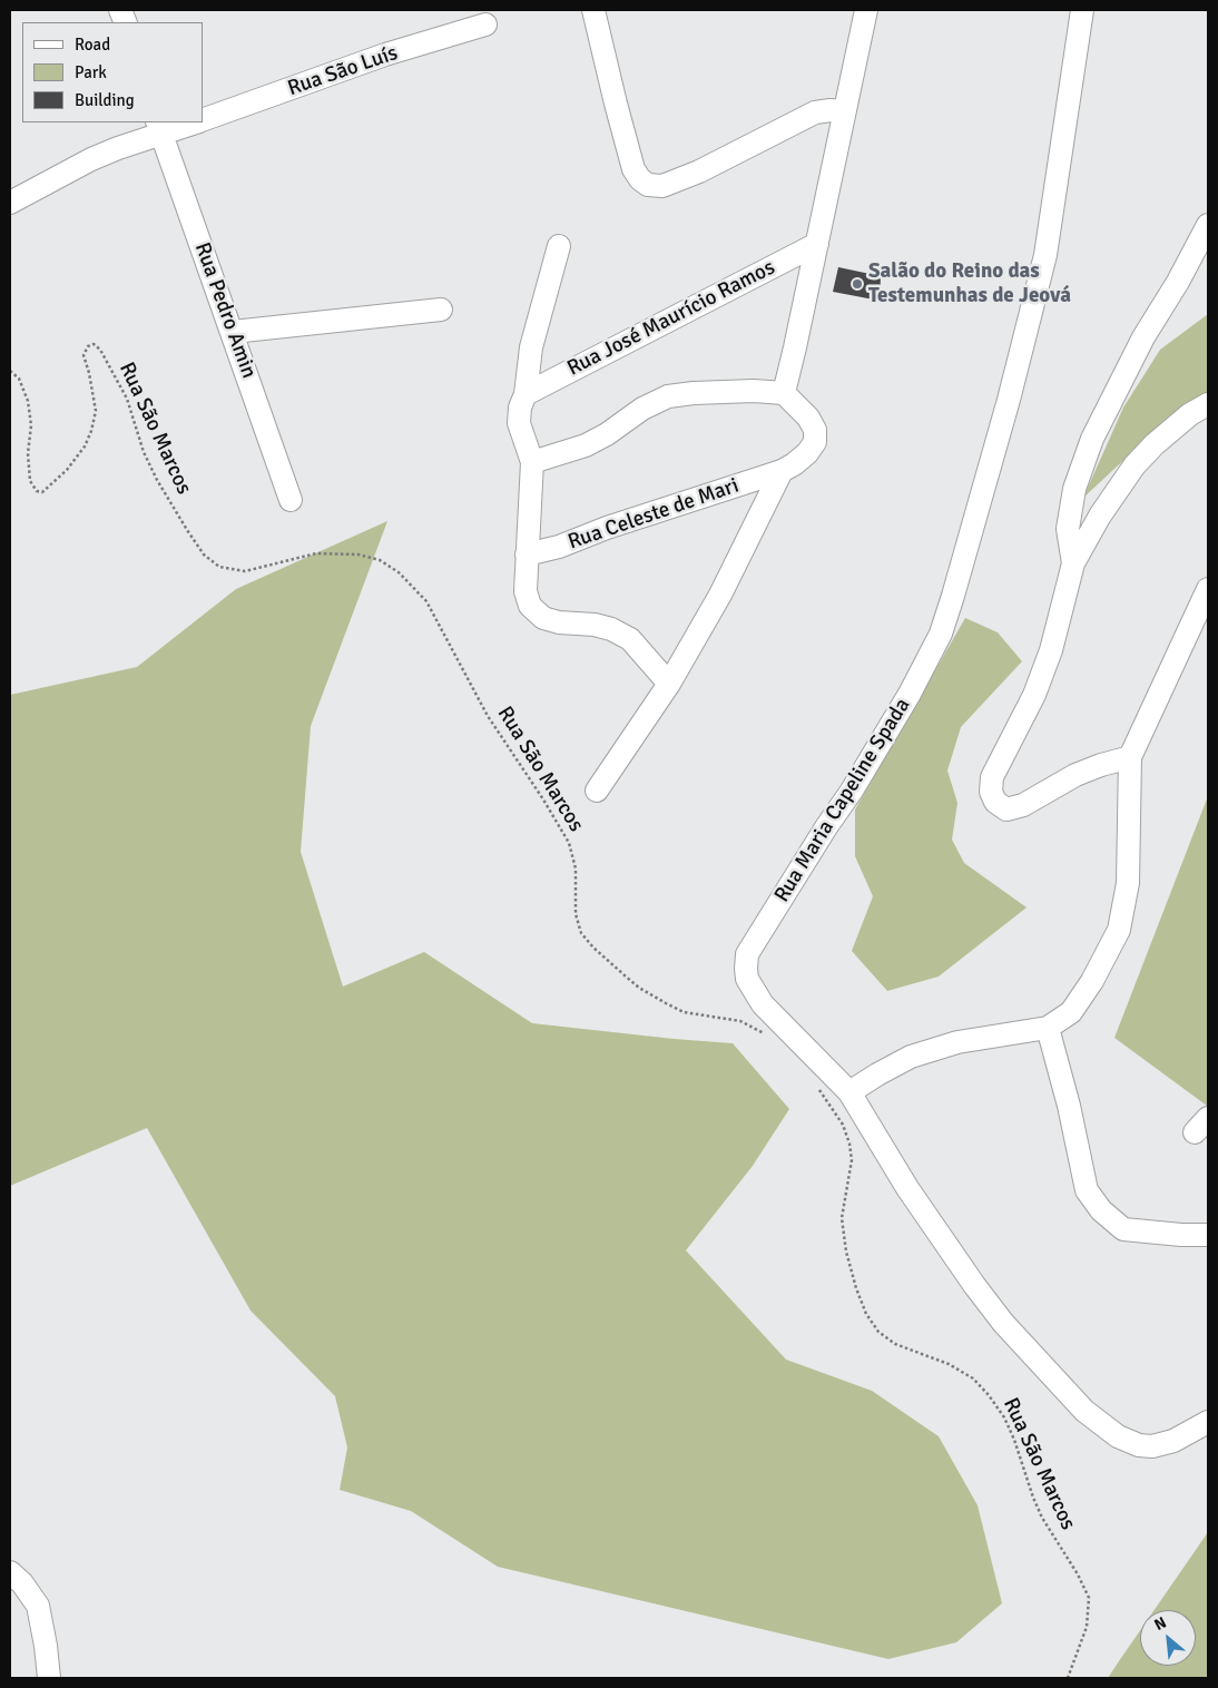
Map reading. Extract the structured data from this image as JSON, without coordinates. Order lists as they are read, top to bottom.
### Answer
{
  "streets": {
    "street": [
      "Rua São Luís",
      "Rua Pedro Amin",
      "Rua José Maurício Ramos",
      "Rua Celeste de Mari",
      "Rua Maria Capeline Spada"
    ],
    "path": ["Rua São Marcos"]
  },
  "crossings": [
    ["Rua São Luís", "Rua Pedro Amin"]
  ],
  "places": ["Salão do Reino das Testemunhas de Jeová"],
  "legend": ["Road", "Park", "Building"],
  "north": "top left"
}
